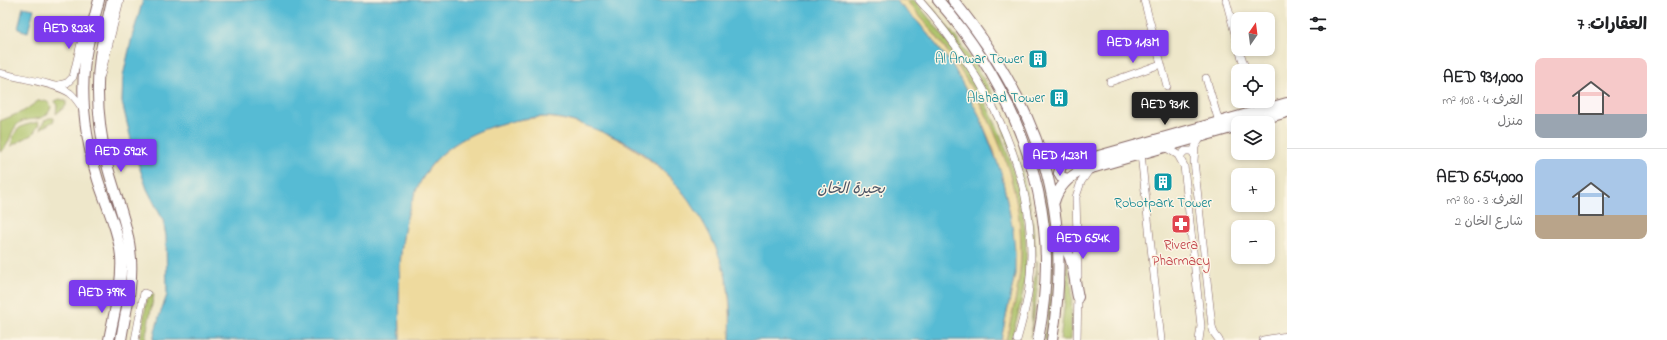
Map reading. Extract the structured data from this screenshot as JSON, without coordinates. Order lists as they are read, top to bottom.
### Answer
{
  "water": ["بحيرة الخان"],
  "places": {
    "building": ["Al Anwar Tower", "Alshad Tower", "Robotpark Tower"],
    "pharmacy": ["Rivera Pharmacy"]
  },
  "north": "top",
  "page": {
    "heading": "العقارات: 7",
    "map_buttons": ["+", "−"],
    "price": [
      "AED 823K",
      "AED 1.13M",
      "AED 931K",
      "AED 592K",
      "AED 1.23M",
      "AED 654K",
      "AED 799K"
    ],
    "list": [
      {
        "name": "AED 931,000",
        "note": "الغرف: 4 · 108 m² · منزل"
      },
      {
        "name": "AED 654,000",
        "note": "الغرف: 3 · 80 m² · شارع الخان 2"
      }
    ]
  }
}
